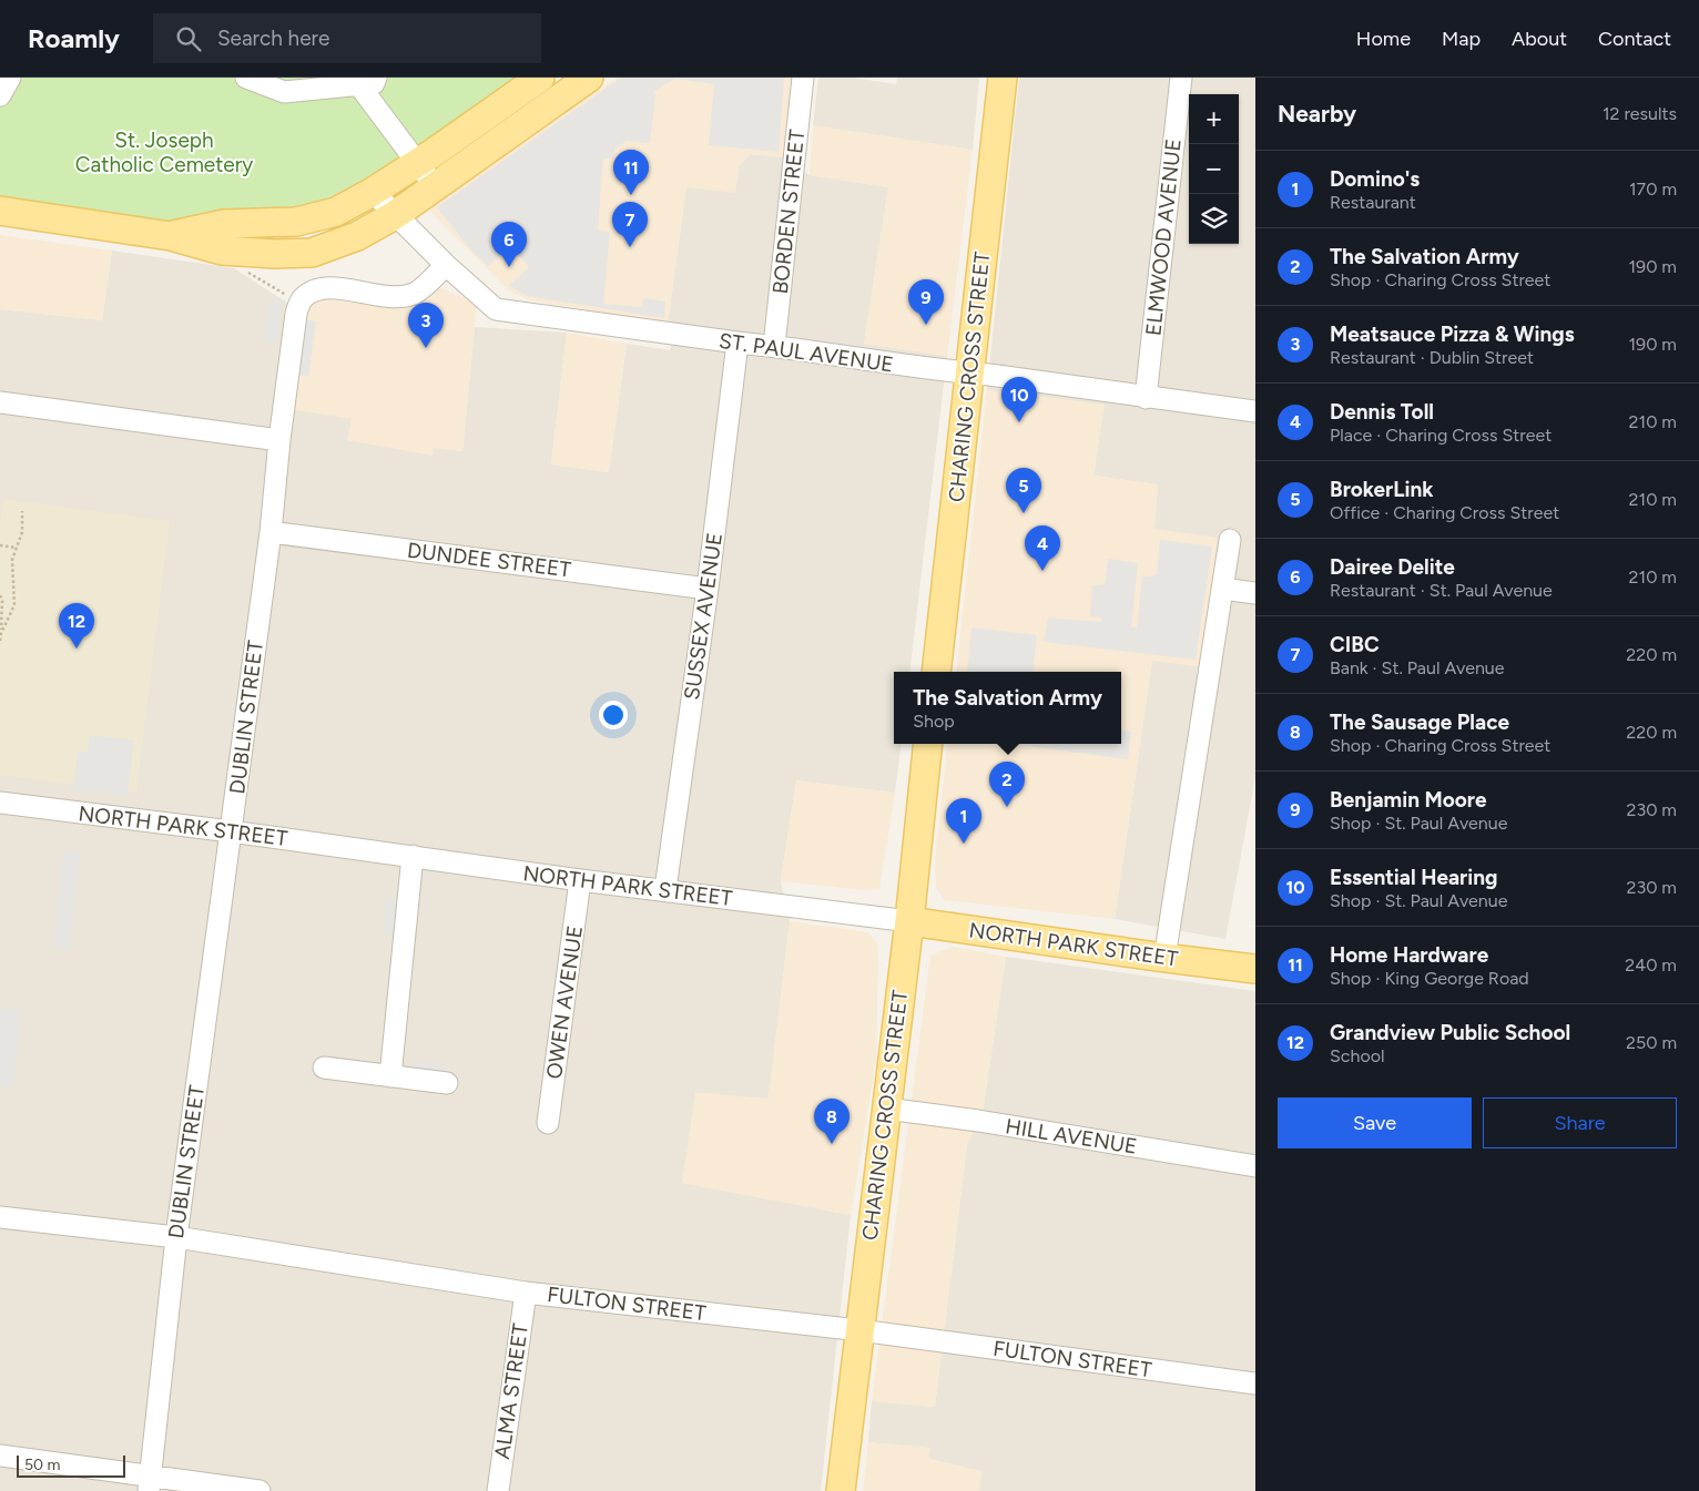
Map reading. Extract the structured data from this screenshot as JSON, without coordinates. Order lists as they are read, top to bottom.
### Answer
{
  "streets": {
    "main road": ["CHARING CROSS STREET", "NORTH PARK STREET"],
    "street": [
      "BORDEN STREET",
      "ELMWOOD AVENUE",
      "ST. PAUL AVENUE",
      "DUNDEE STREET",
      "SUSSEX AVENUE",
      "DUBLIN STREET",
      "OWEN AVENUE",
      "HILL AVENUE",
      "FULTON STREET",
      "ALMA STREET"
    ]
  },
  "crossings": [
    ["BORDEN STREET", "ST. PAUL AVENUE"],
    ["ELMWOOD AVENUE", "ST. PAUL AVENUE"],
    ["ST. PAUL AVENUE", "CHARING CROSS STREET"],
    ["ST. PAUL AVENUE", "SUSSEX AVENUE"],
    ["ST. PAUL AVENUE", "DUBLIN STREET"],
    ["CHARING CROSS STREET", "NORTH PARK STREET"],
    ["CHARING CROSS STREET", "HILL AVENUE"],
    ["CHARING CROSS STREET", "FULTON STREET"],
    ["DUNDEE STREET", "SUSSEX AVENUE"],
    ["DUNDEE STREET", "DUBLIN STREET"],
    ["SUSSEX AVENUE", "NORTH PARK STREET"],
    ["DUBLIN STREET", "NORTH PARK STREET"],
    ["DUBLIN STREET", "FULTON STREET"],
    ["NORTH PARK STREET", "OWEN AVENUE"],
    ["FULTON STREET", "ALMA STREET"]
  ],
  "parks": ["St. Joseph Catholic Cemetery"],
  "scale_bar": "50 m",
  "page": {
    "header": "Roamly",
    "search": "Search here",
    "nav": [
      "Home",
      "Map",
      "About",
      "Contact"
    ],
    "heading": ["Nearby", "12 results"],
    "map_buttons": ["+", "−"],
    "pins": [
      "11",
      "7",
      "6",
      "9",
      "3",
      "10",
      "5",
      "4",
      "12",
      "2",
      "1",
      "8"
    ],
    "list": [
      {
        "mark": "1",
        "name": "Domino's",
        "note": "Restaurant",
        "value": "170 m"
      },
      {
        "mark": "2",
        "name": "The Salvation Army",
        "note": "Shop · Charing Cross Street",
        "value": "190 m"
      },
      {
        "mark": "3",
        "name": "Meatsauce Pizza & Wings",
        "note": "Restaurant · Dublin Street",
        "value": "190 m"
      },
      {
        "mark": "4",
        "name": "Dennis Toll",
        "note": "Place · Charing Cross Street",
        "value": "210 m"
      },
      {
        "mark": "5",
        "name": "BrokerLink",
        "note": "Office · Charing Cross Street",
        "value": "210 m"
      },
      {
        "mark": "6",
        "name": "Dairee Delite",
        "note": "Restaurant · St. Paul Avenue",
        "value": "210 m"
      },
      {
        "mark": "7",
        "name": "CIBC",
        "note": "Bank · St. Paul Avenue",
        "value": "220 m"
      },
      {
        "mark": "8",
        "name": "The Sausage Place",
        "note": "Shop · Charing Cross Street",
        "value": "220 m"
      },
      {
        "mark": "9",
        "name": "Benjamin Moore",
        "note": "Shop · St. Paul Avenue",
        "value": "230 m"
      },
      {
        "mark": "10",
        "name": "Essential Hearing",
        "note": "Shop · St. Paul Avenue",
        "value": "230 m"
      },
      {
        "mark": "11",
        "name": "Home Hardware",
        "note": "Shop · King George Road",
        "value": "240 m"
      },
      {
        "mark": "12",
        "name": "Grandview Public School",
        "note": "School",
        "value": "250 m"
      }
    ],
    "popup": ["The Salvation Army", "Shop"],
    "buttons": ["Save", "Share"],
    "scale": "50 m"
  }
}
